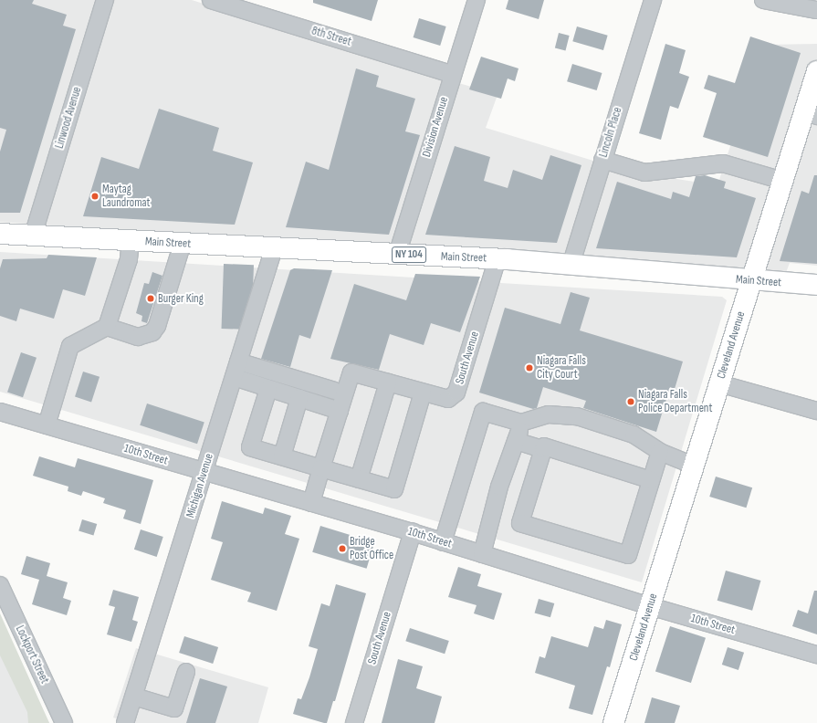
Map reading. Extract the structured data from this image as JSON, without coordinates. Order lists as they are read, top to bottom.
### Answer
{
  "streets": {
    "main road": ["Main Street", "NY 104", "Cleveland Avenue"],
    "street": [
      "8th Street",
      "Linwood Avenue",
      "Division Avenue",
      "Lincoln Place",
      "South Avenue",
      "10th Street",
      "Michigan Avenue",
      "Lockport Street"
    ]
  },
  "crossings": [
    ["8th Street", "Division Avenue"],
    ["Linwood Avenue", "Main Street"],
    ["Division Avenue", "Main Street"],
    ["Lincoln Place", "Main Street"],
    ["Main Street", "Cleveland Avenue"],
    ["Main Street", "South Avenue"],
    ["Main Street", "Michigan Avenue"],
    ["Cleveland Avenue", "10th Street"],
    ["South Avenue", "10th Street"],
    ["10th Street", "Michigan Avenue"]
  ],
  "places": [
    "Maytag Laundromat",
    "Burger King",
    "Niagara Falls City Court",
    "Niagara Falls Police Department",
    "Bridge Post Office"
  ]
}
